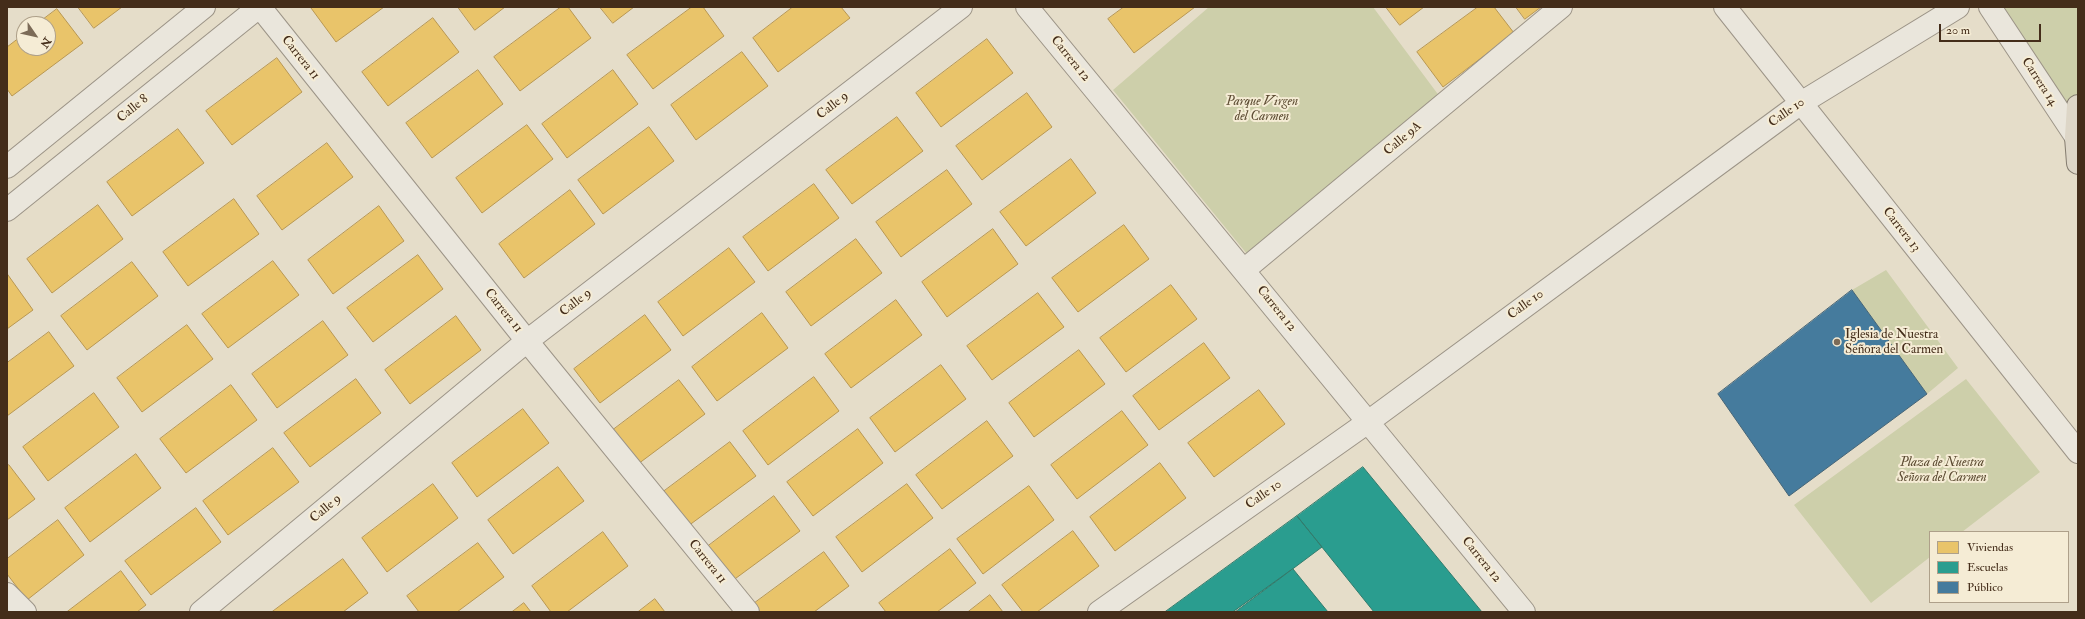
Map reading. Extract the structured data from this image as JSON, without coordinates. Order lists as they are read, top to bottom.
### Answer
{
  "streets": {
    "street": [
      "Carrera 11",
      "Carrera 12",
      "Carrera 14",
      "Calle 9",
      "Calle 8",
      "Calle 10",
      "Calle 9A",
      "Carrera 13"
    ]
  },
  "crossings": [
    ["Carrera 11", "Calle 9"],
    ["Carrera 11", "Calle 8"],
    ["Carrera 12", "Calle 10"],
    ["Carrera 12", "Calle 9A"],
    ["Calle 10", "Carrera 13"]
  ],
  "parks": ["Parque Virgen del Carmen", "Plaza de Nuestra Señora del Carmen"],
  "places": ["Iglesia de Nuestra Señora del Carmen"],
  "legend": ["Viviendas", "Escuelas", "Público"],
  "scale_bar": "20 m",
  "north": "bottom right"
}
